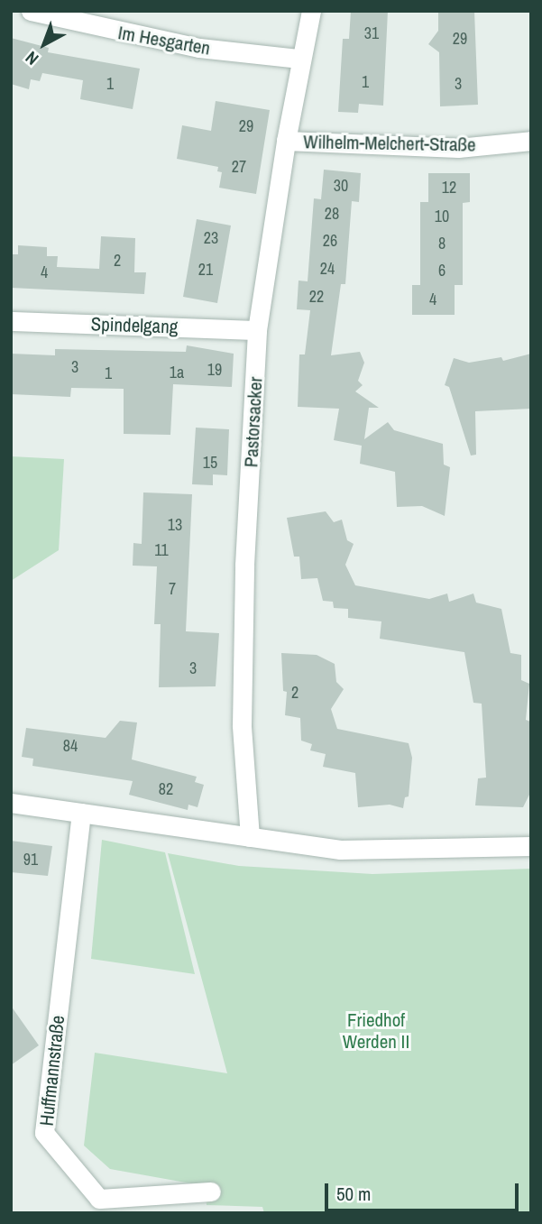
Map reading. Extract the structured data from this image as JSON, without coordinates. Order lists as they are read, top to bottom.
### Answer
{
  "streets": {
    "street": [
      "Im Hesgarten",
      "Wilhelm-Melchert-Straße",
      "Spindelgang",
      "Pastorsacker",
      "Huffmannstraße"
    ]
  },
  "crossings": [
    ["Im Hesgarten", "Pastorsacker"],
    ["Wilhelm-Melchert-Straße", "Pastorsacker"],
    ["Spindelgang", "Pastorsacker"]
  ],
  "parks": ["Friedhof Werden II"],
  "house_numbers": [
    "31",
    "29",
    "1",
    "1",
    "3",
    "29",
    "27",
    "30",
    "12",
    "28",
    "10",
    "23",
    "26",
    "8",
    "2",
    "24",
    "21",
    "6",
    "4",
    "22",
    "4",
    "3",
    "19",
    "1a",
    "1",
    "15",
    "13",
    "11",
    "7",
    "3",
    "2",
    "84",
    "82",
    "91"
  ],
  "scale_bar": "50 m",
  "north": "bottom left"
}
